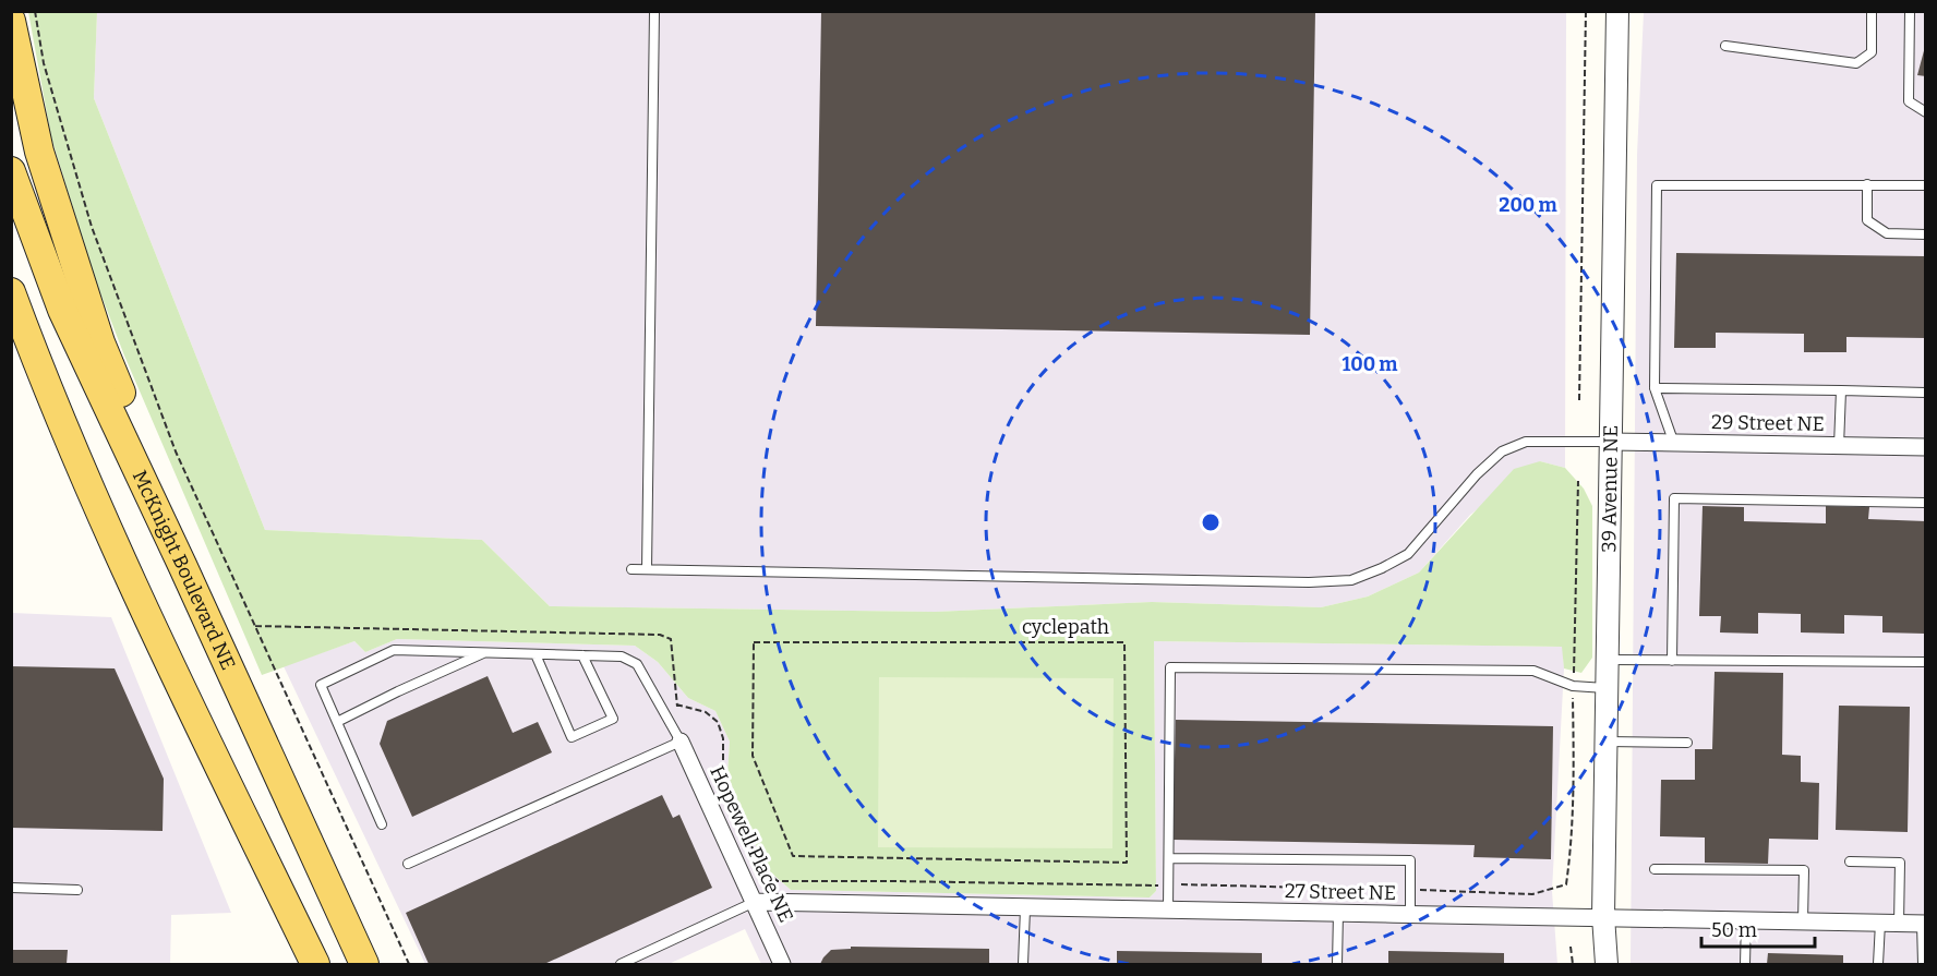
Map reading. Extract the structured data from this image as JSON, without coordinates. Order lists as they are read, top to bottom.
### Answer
{
  "streets": {
    "main road": ["McKnight Boulevard NE"],
    "street": [
      "29 Street NE",
      "39 Avenue NE",
      "Hopewell Place NE",
      "27 Street NE"
    ],
    "path": ["cyclepath"]
  },
  "crossings": [
    ["29 Street NE", "39 Avenue NE"],
    ["39 Avenue NE", "27 Street NE"],
    ["Hopewell Place NE", "27 Street NE"]
  ],
  "scale_bar": "50 m",
  "rings": ["200 m", "100 m"]
}
